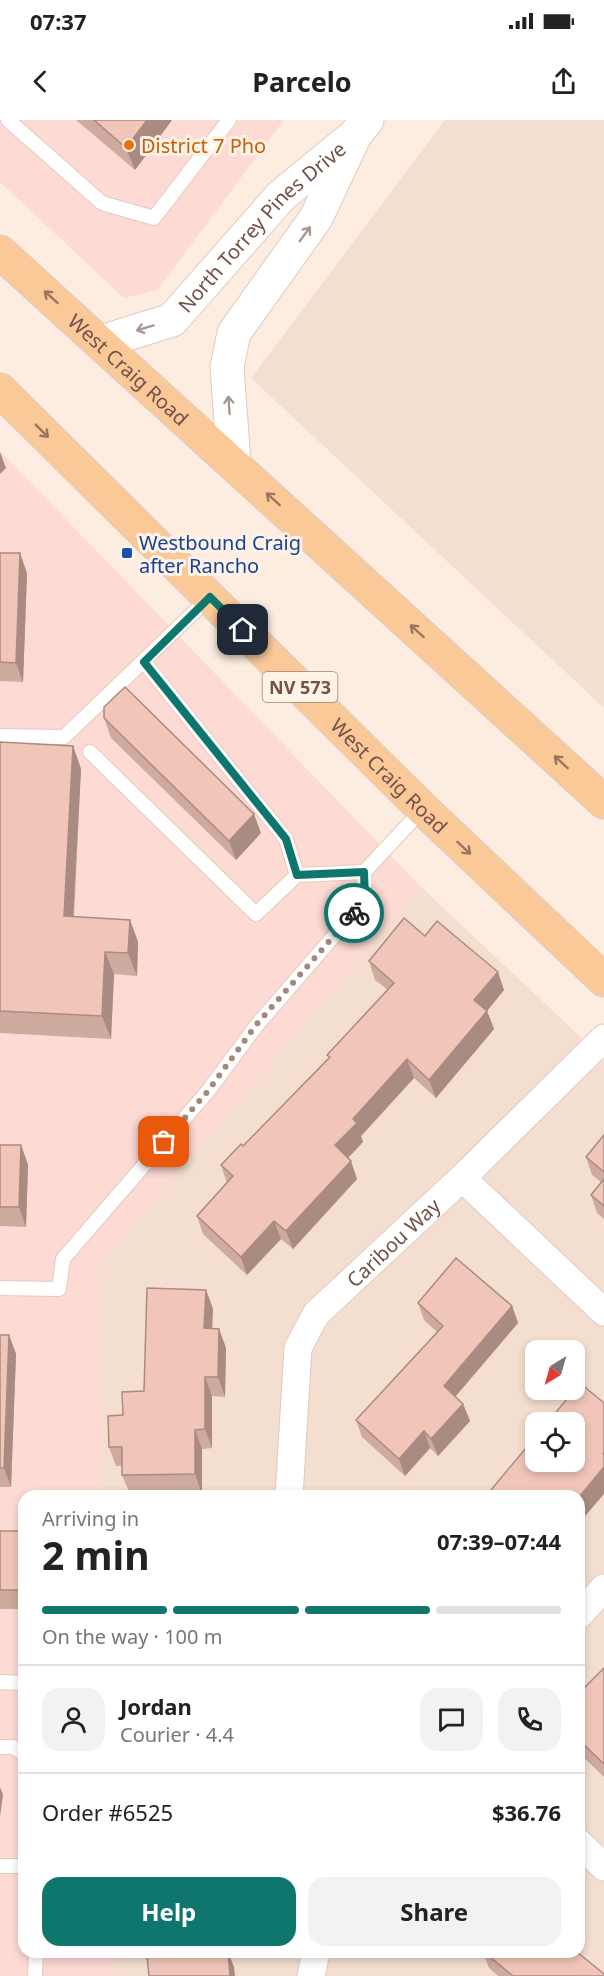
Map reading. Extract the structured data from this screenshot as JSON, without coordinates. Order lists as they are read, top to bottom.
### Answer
{
  "streets": {
    "main road": ["West Craig Road", "NV 573"],
    "street": ["North Torrey Pines Drive", "Caribou Way"]
  },
  "crossings": [
    ["North Torrey Pines Drive", "West Craig Road"]
  ],
  "places": {
    "other": ["District 7 Pho"],
    "transit": ["Westbound Craig after Rancho"]
  },
  "north": "bottom left",
  "page": {
    "status": "07:37",
    "header": "Parcelo",
    "heading": ["2 min", "Arriving in", "07:39–07:44"],
    "panel": [
      "Jordan",
      "Courier · 4.4",
      "Order #6525",
      "$36.76"
    ],
    "bar": "On the way · 100 m",
    "buttons": ["Help", "Share"]
  }
}
